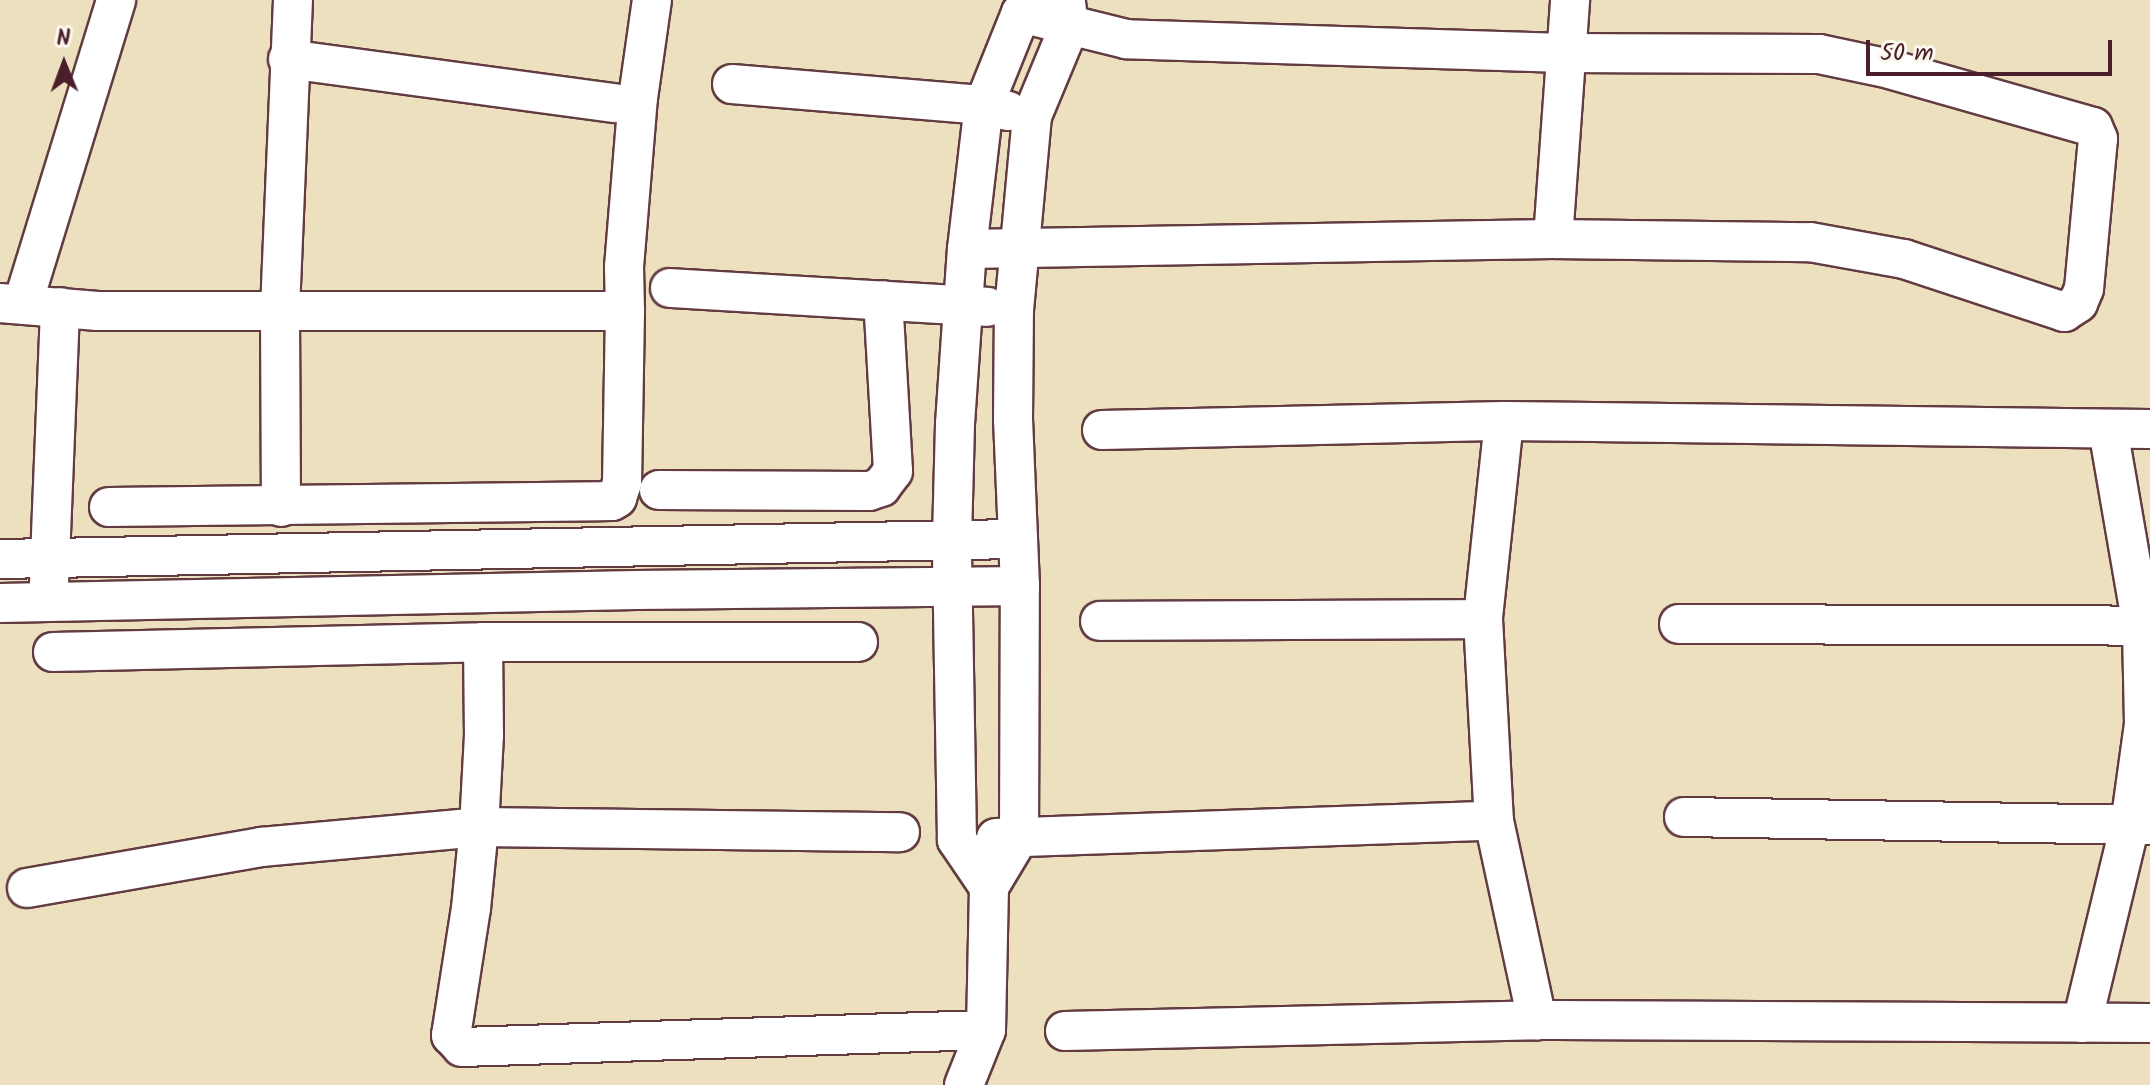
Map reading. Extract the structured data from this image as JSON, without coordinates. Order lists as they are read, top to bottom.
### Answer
{
  "scale_bar": "50 m",
  "north": "top"
}
